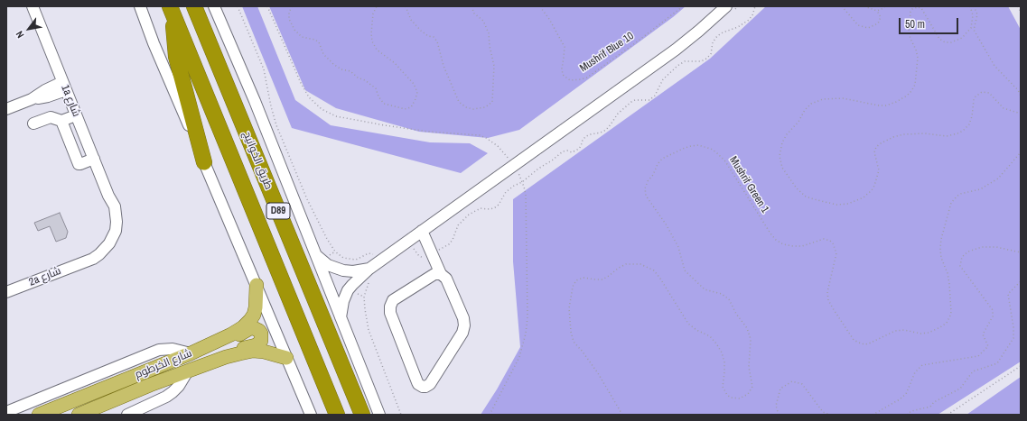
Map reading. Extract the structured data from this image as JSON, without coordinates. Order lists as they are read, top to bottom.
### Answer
{
  "streets": {
    "highway": ["طريق الخوانيج", "D89"],
    "main road": ["شارع الخرطوم"],
    "street": ["1a شارع", "2a شارع"],
    "path": ["Mushrif Blue 10", "Mushrif Green 1"]
  },
  "crossings": [
    ["1a شارع", "2a شارع"]
  ],
  "scale_bar": "50 m",
  "north": "bottom left"
}
